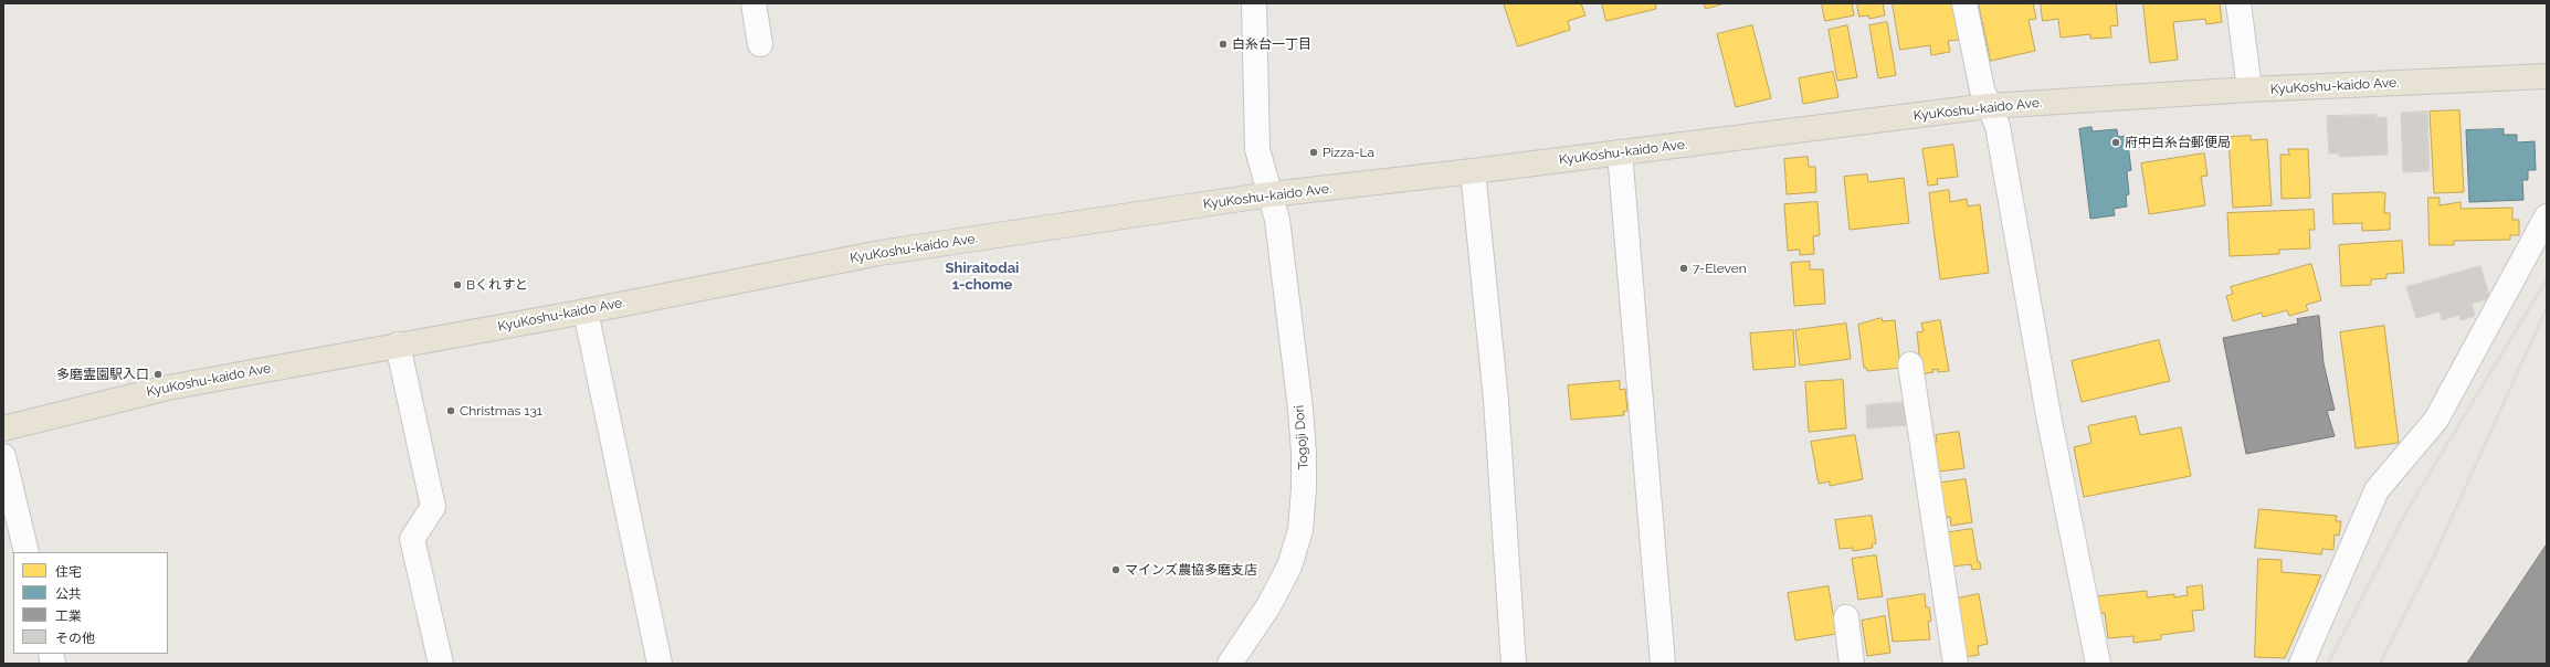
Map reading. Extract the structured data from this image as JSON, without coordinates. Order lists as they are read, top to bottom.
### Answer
{
  "streets": {
    "main road": ["KyuKoshu-kaido Ave."],
    "street": ["Togoji Dori"]
  },
  "crossings": [
    ["KyuKoshu-kaido Ave.", "Togoji Dori"]
  ],
  "districts": ["Shiraitodai 1-chome"],
  "places": [
    "白糸台一丁目",
    "府中白糸台郵便局",
    "Pizza-La",
    "7-Eleven",
    "Bくれすと",
    "多磨霊園駅入口",
    "Christmas 131",
    "マインズ農協多磨支店"
  ],
  "legend": [
    "住宅",
    "公共",
    "工業",
    "その他"
  ]
}
